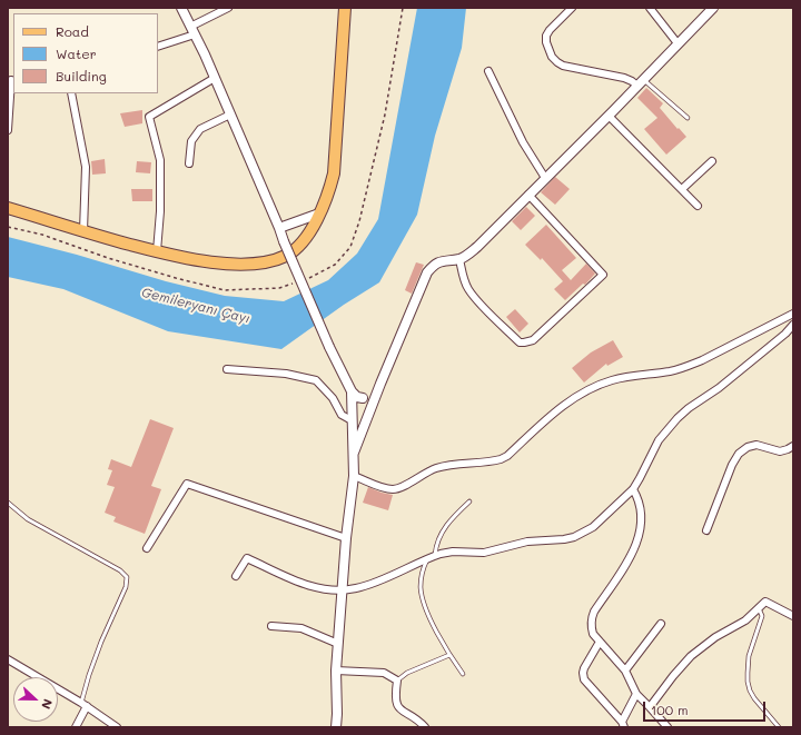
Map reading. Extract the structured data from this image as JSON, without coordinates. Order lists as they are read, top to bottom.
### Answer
{
  "water": ["Gemileryanı Çayı"],
  "legend": ["Road", "Water", "Building"],
  "scale_bar": "100 m",
  "north": "right"
}
